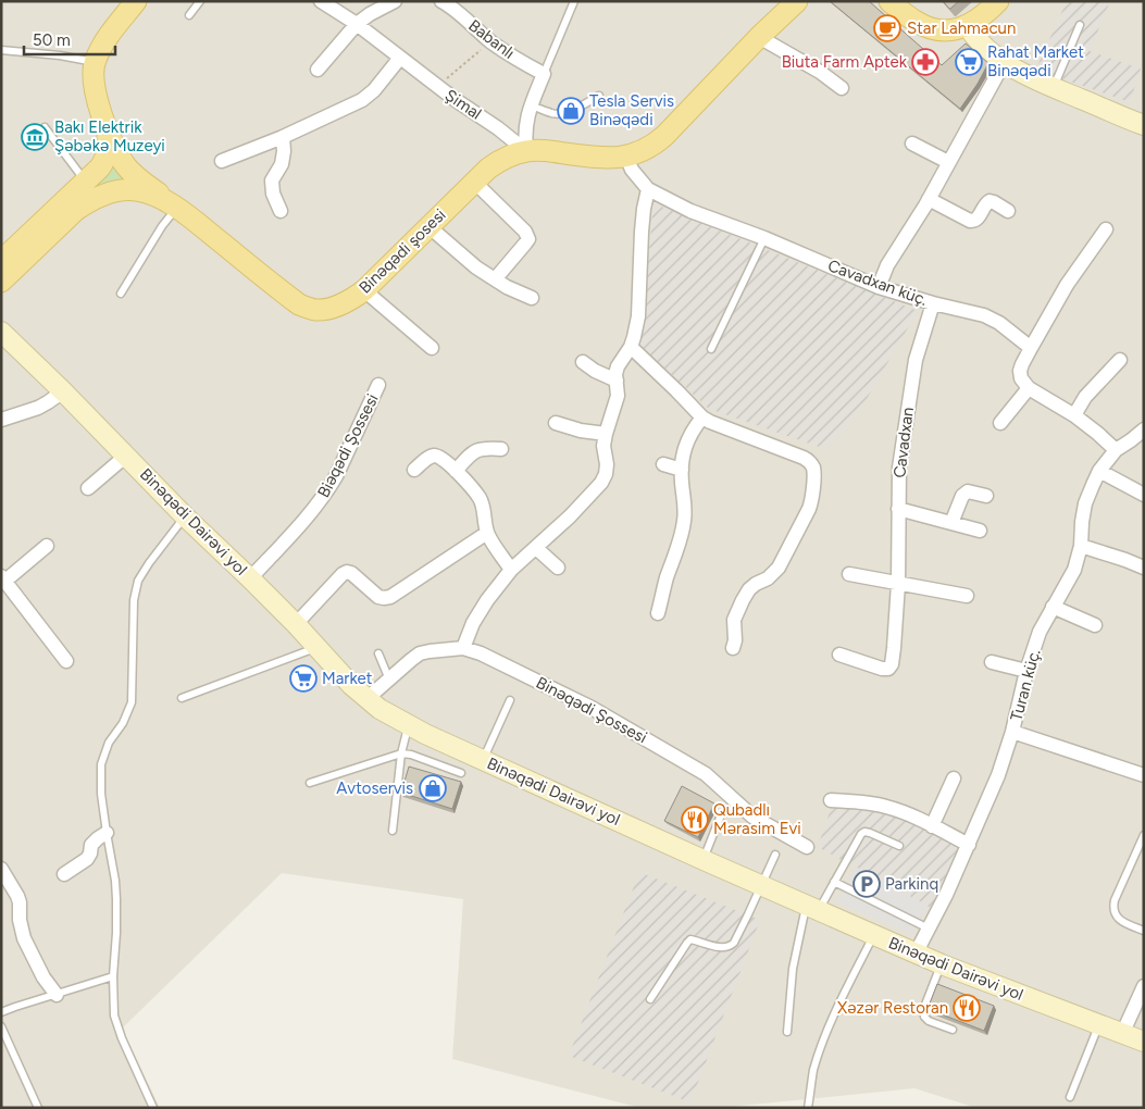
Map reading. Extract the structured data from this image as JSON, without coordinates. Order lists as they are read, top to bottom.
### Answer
{
  "streets": {
    "main road": ["Binəqədi şosesi", "Binəqədi Dairəvi yol"],
    "street": [
      "Babanlı",
      "Şimal",
      "Cavadxan küç.",
      "Cavadxan",
      "Biəqədi Şossesi",
      "Turan küç.",
      "Binəqədi Şossesi"
    ]
  },
  "crossings": [
    ["Şimal", "Binəqədi şosesi"],
    ["Binəqədi şosesi", "Cavadxan küç."],
    ["Cavadxan küç.", "Cavadxan"],
    ["Biəqədi Şossesi", "Binəqədi Dairəvi yol"],
    ["Binəqədi Dairəvi yol", "Turan küç."],
    ["Binəqədi Dairəvi yol", "Binəqədi Şossesi"]
  ],
  "places": {
    "cafe": ["Star Lahmacun"],
    "pharmacy": ["Biuta Farm Aptek"],
    "supermarket": ["Rahat Market Binəqədi", "Market"],
    "shop": ["Tesla Servis Binəqədi", "Avtoservis"],
    "museum": ["Bakı Elektrik Şəbəkə Muzeyi"],
    "restaurant": ["Qubadlı Mərasim Evi", "Xəzər Restoran"],
    "parking": ["Parkinq"]
  },
  "scale_bar": "50 m"
}
